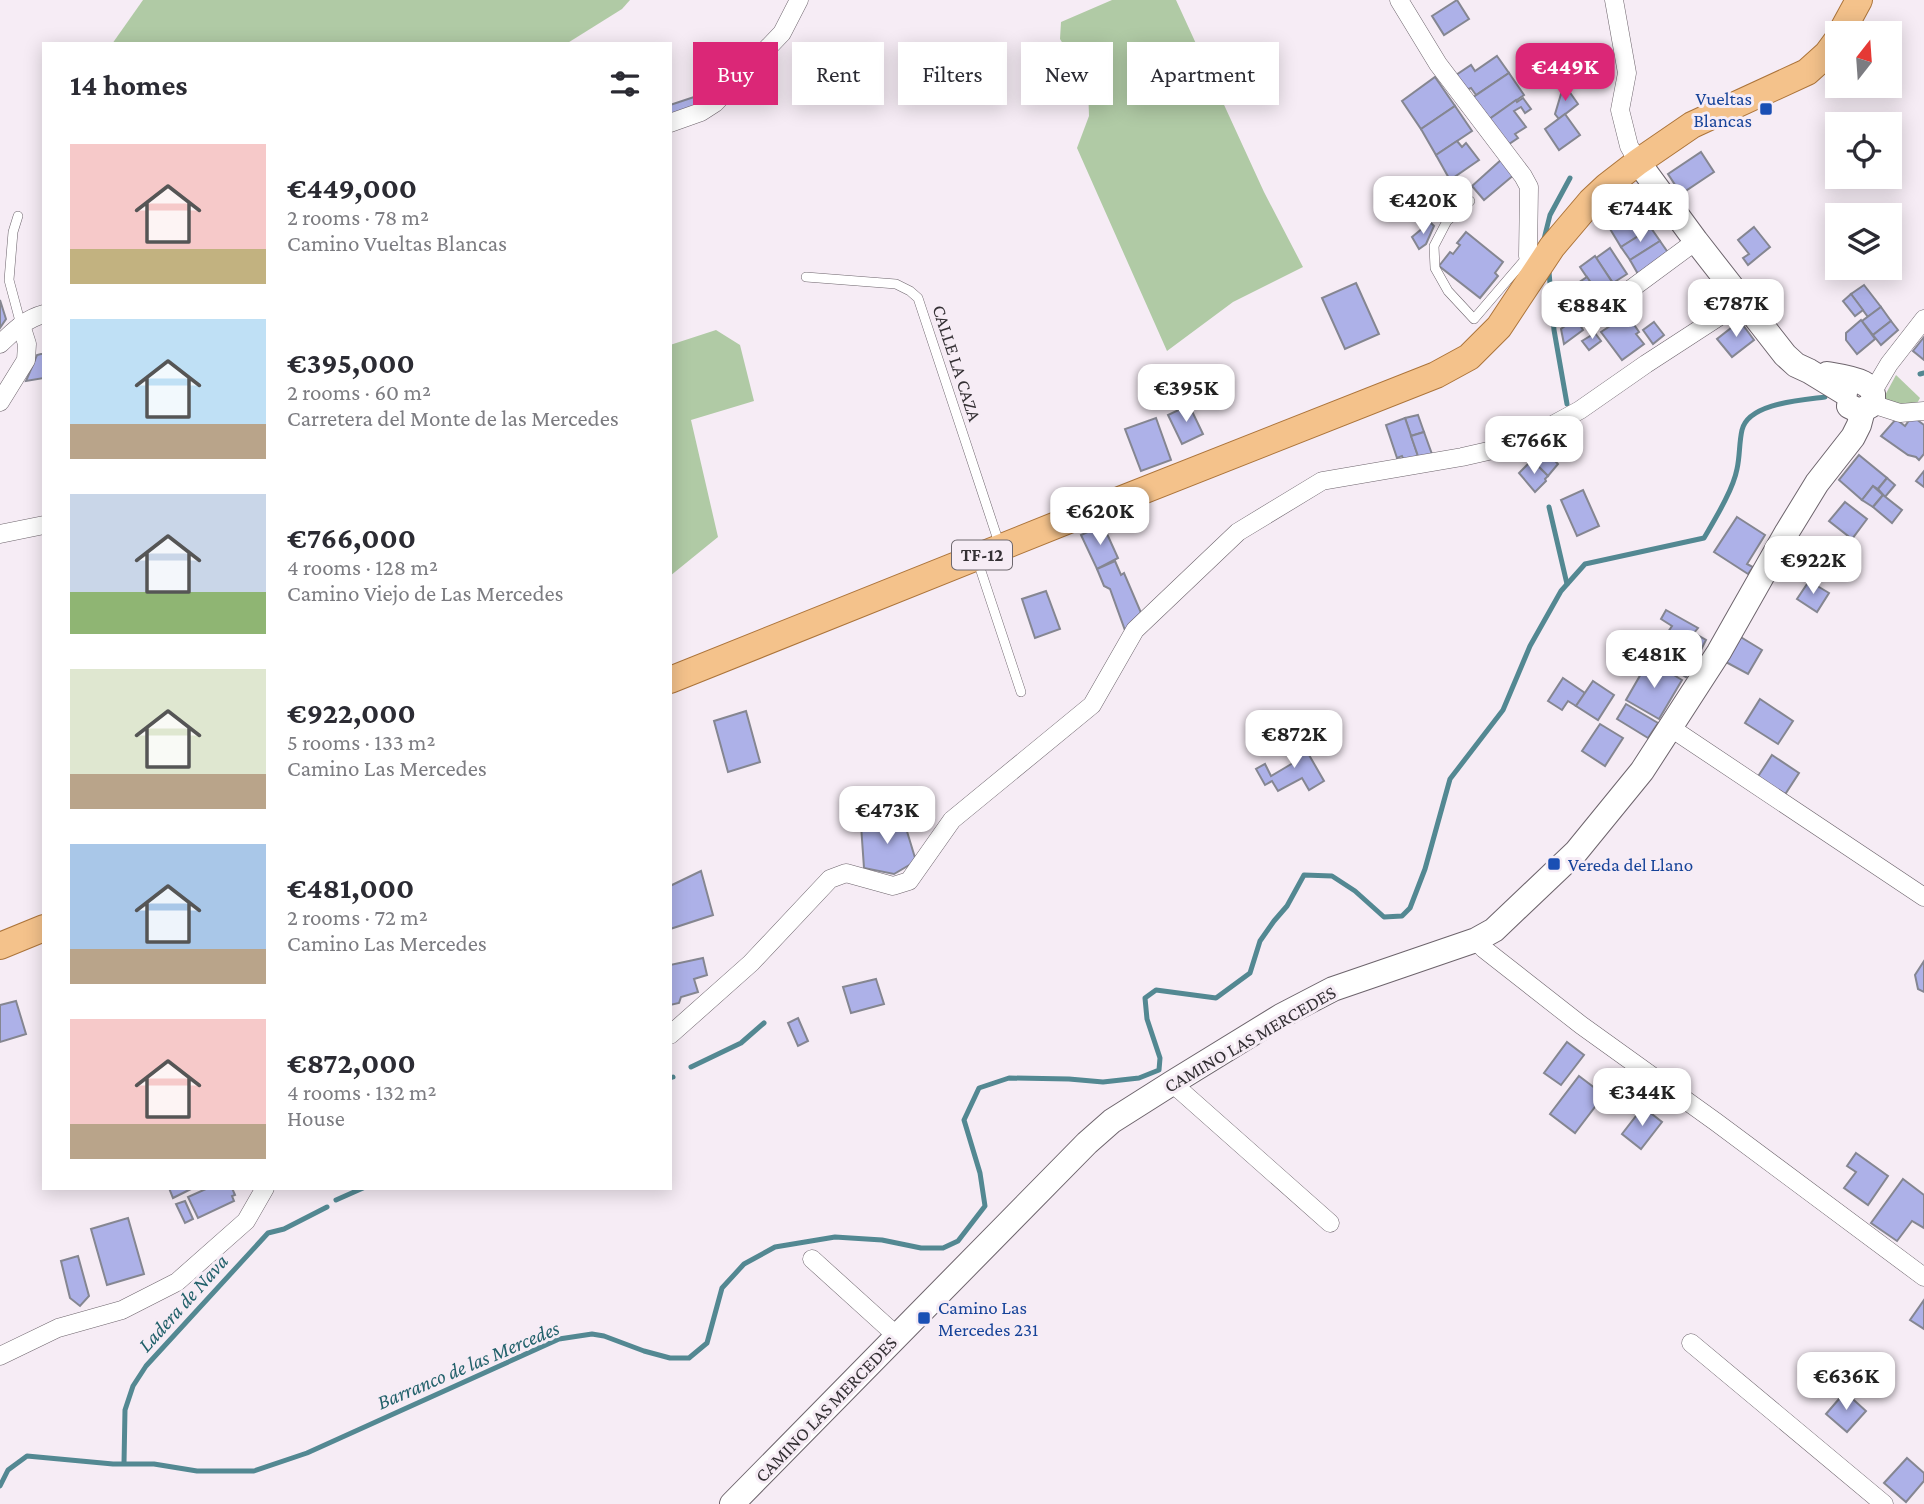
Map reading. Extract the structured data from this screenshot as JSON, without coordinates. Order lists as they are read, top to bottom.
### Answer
{
  "streets": {
    "main road": ["TF-12", "CAMINO LAS MERCEDES"],
    "lane": ["CALLE LA CAZA"]
  },
  "crossings": [
    ["CALLE LA CAZA", "TF-12"]
  ],
  "water": ["Ladera de Nava", "Barranco de las Mercedes"],
  "places": {
    "transit": ["Vueltas Blancas", "Vereda del Llano", "Camino Las Mercedes 231"]
  },
  "north": "top",
  "page": {
    "chip": [
      "Buy",
      "Rent",
      "Filters",
      "New",
      "Apartment"
    ],
    "heading": "14 homes",
    "price": [
      "€449K",
      "€420K",
      "€744K",
      "€787K",
      "€884K",
      "€395K",
      "€766K",
      "€620K",
      "€922K",
      "€481K",
      "€872K",
      "€473K",
      "€344K",
      "€636K"
    ],
    "list": [
      {
        "name": "€449,000",
        "note": "2 rooms · 78 m² · Camino Vueltas Blancas"
      },
      {
        "name": "€395,000",
        "note": "2 rooms · 60 m² · Carretera del Monte de las Mercedes"
      },
      {
        "name": "€766,000",
        "note": "4 rooms · 128 m² · Camino Viejo de Las Mercedes"
      },
      {
        "name": "€922,000",
        "note": "5 rooms · 133 m² · Camino Las Mercedes"
      },
      {
        "name": "€481,000",
        "note": "2 rooms · 72 m² · Camino Las Mercedes"
      },
      {
        "name": "€872,000",
        "note": "4 rooms · 132 m² · House"
      }
    ]
  }
}
